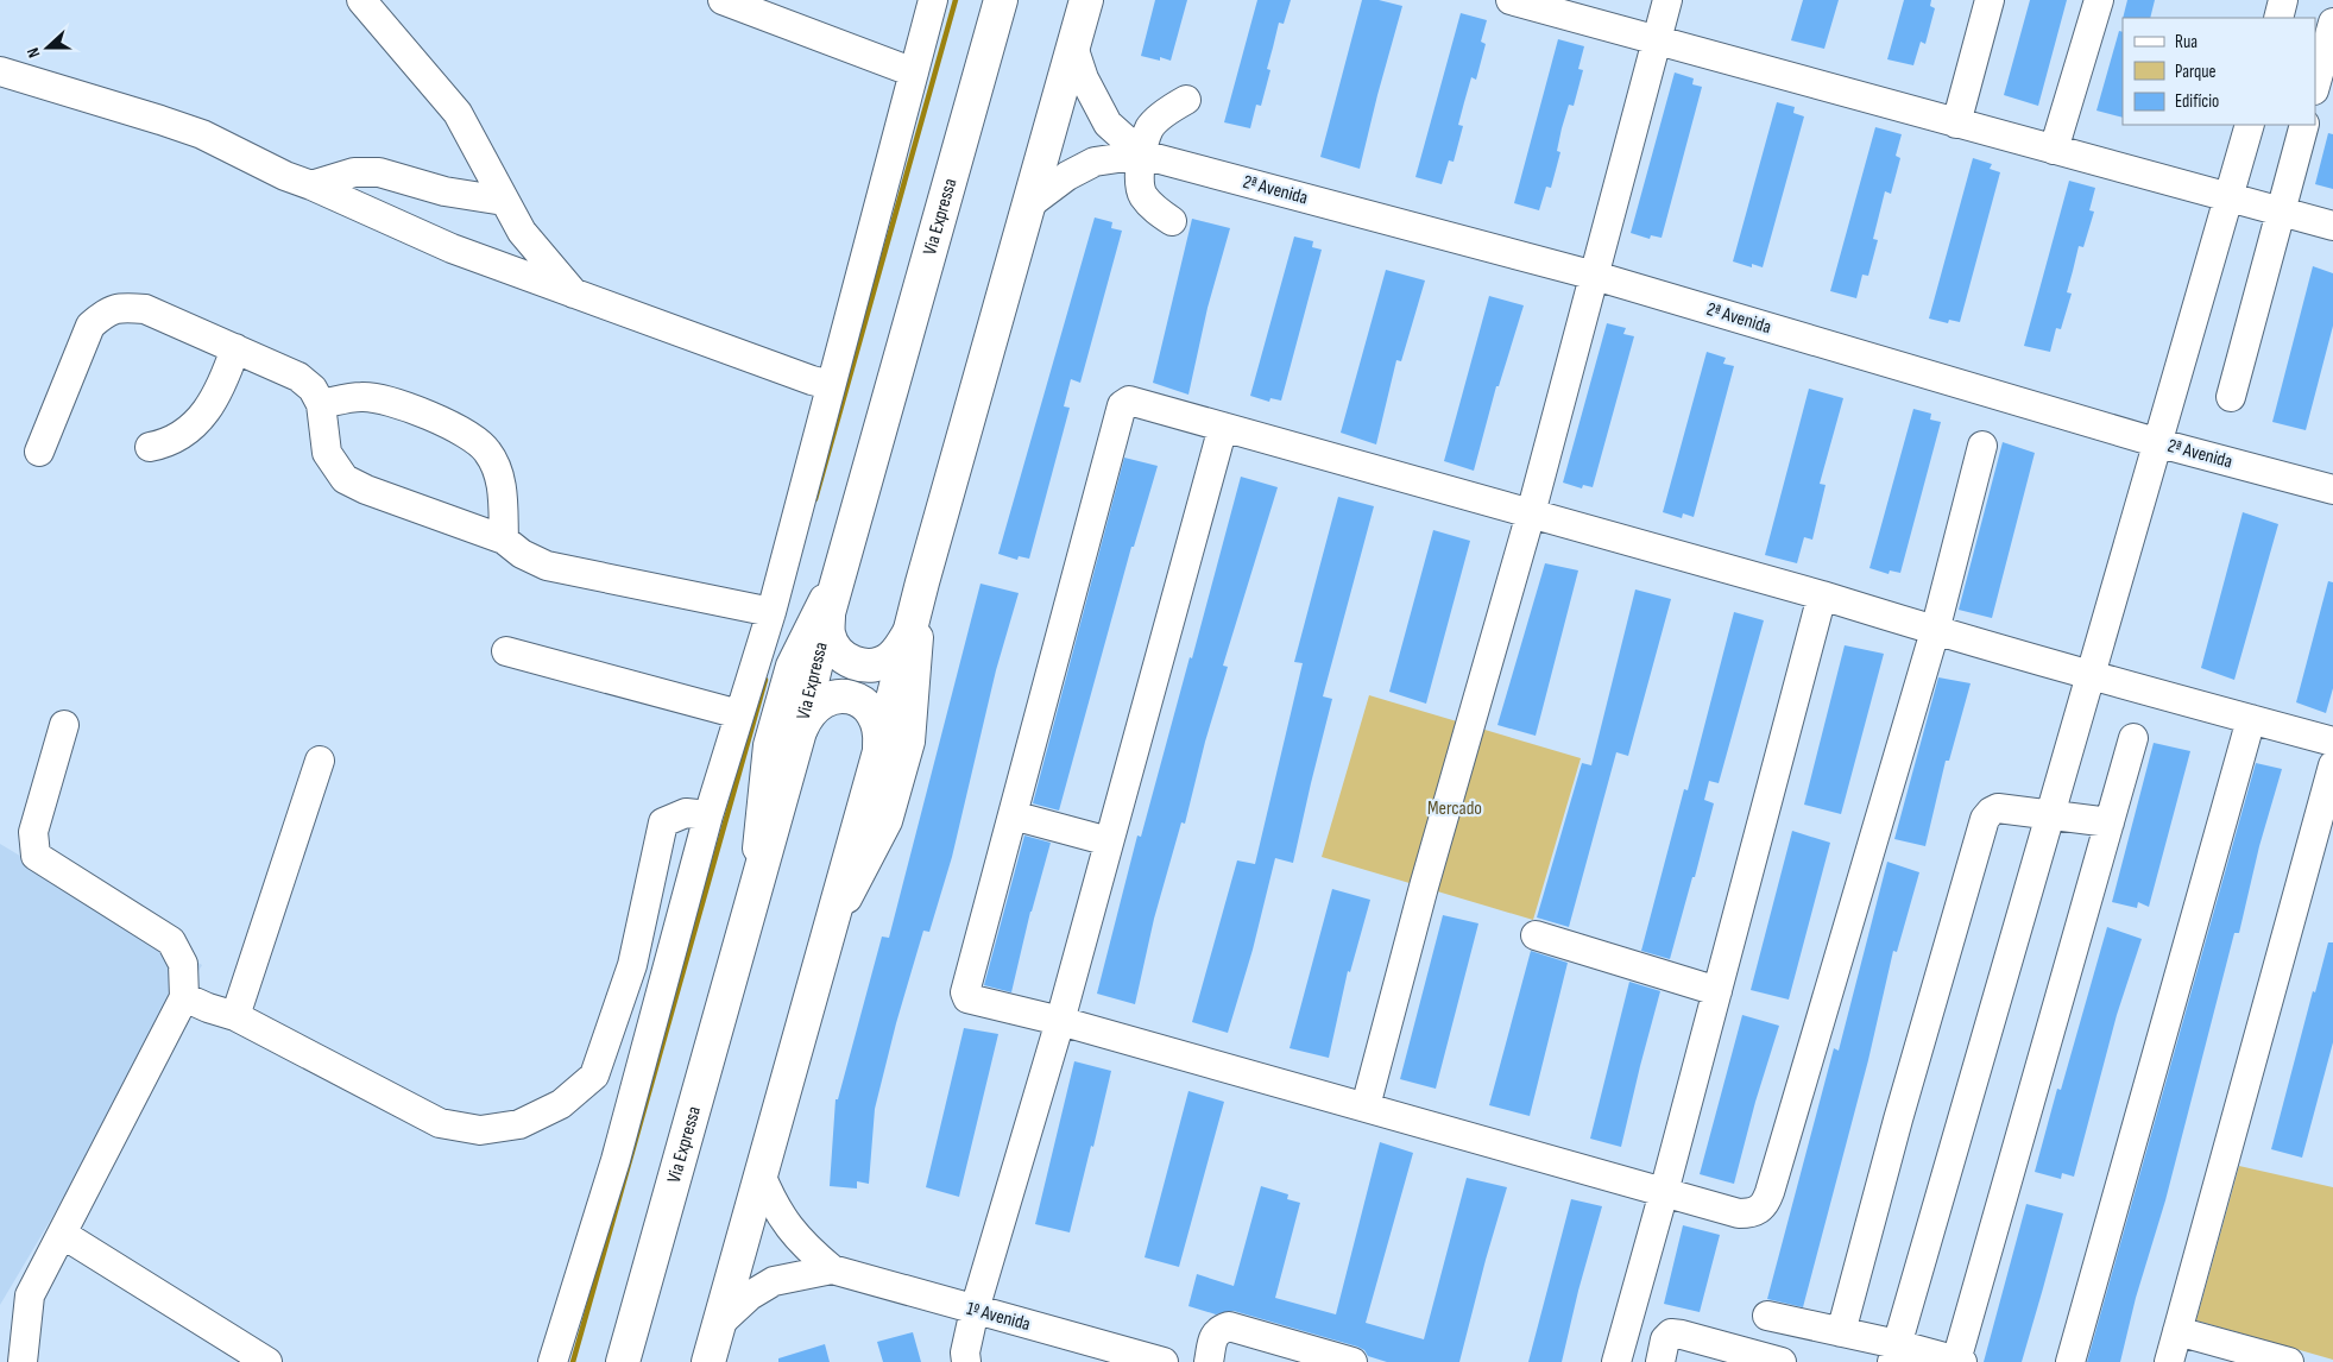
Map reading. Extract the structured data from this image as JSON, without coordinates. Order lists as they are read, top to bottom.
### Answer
{
  "streets": {
    "main road": ["Via Expressa"],
    "street": ["2ª Avenida", "1º Avenida"]
  },
  "parks": ["Mercado"],
  "legend": ["Rua", "Parque", "Edifício"],
  "north": "left"
}
